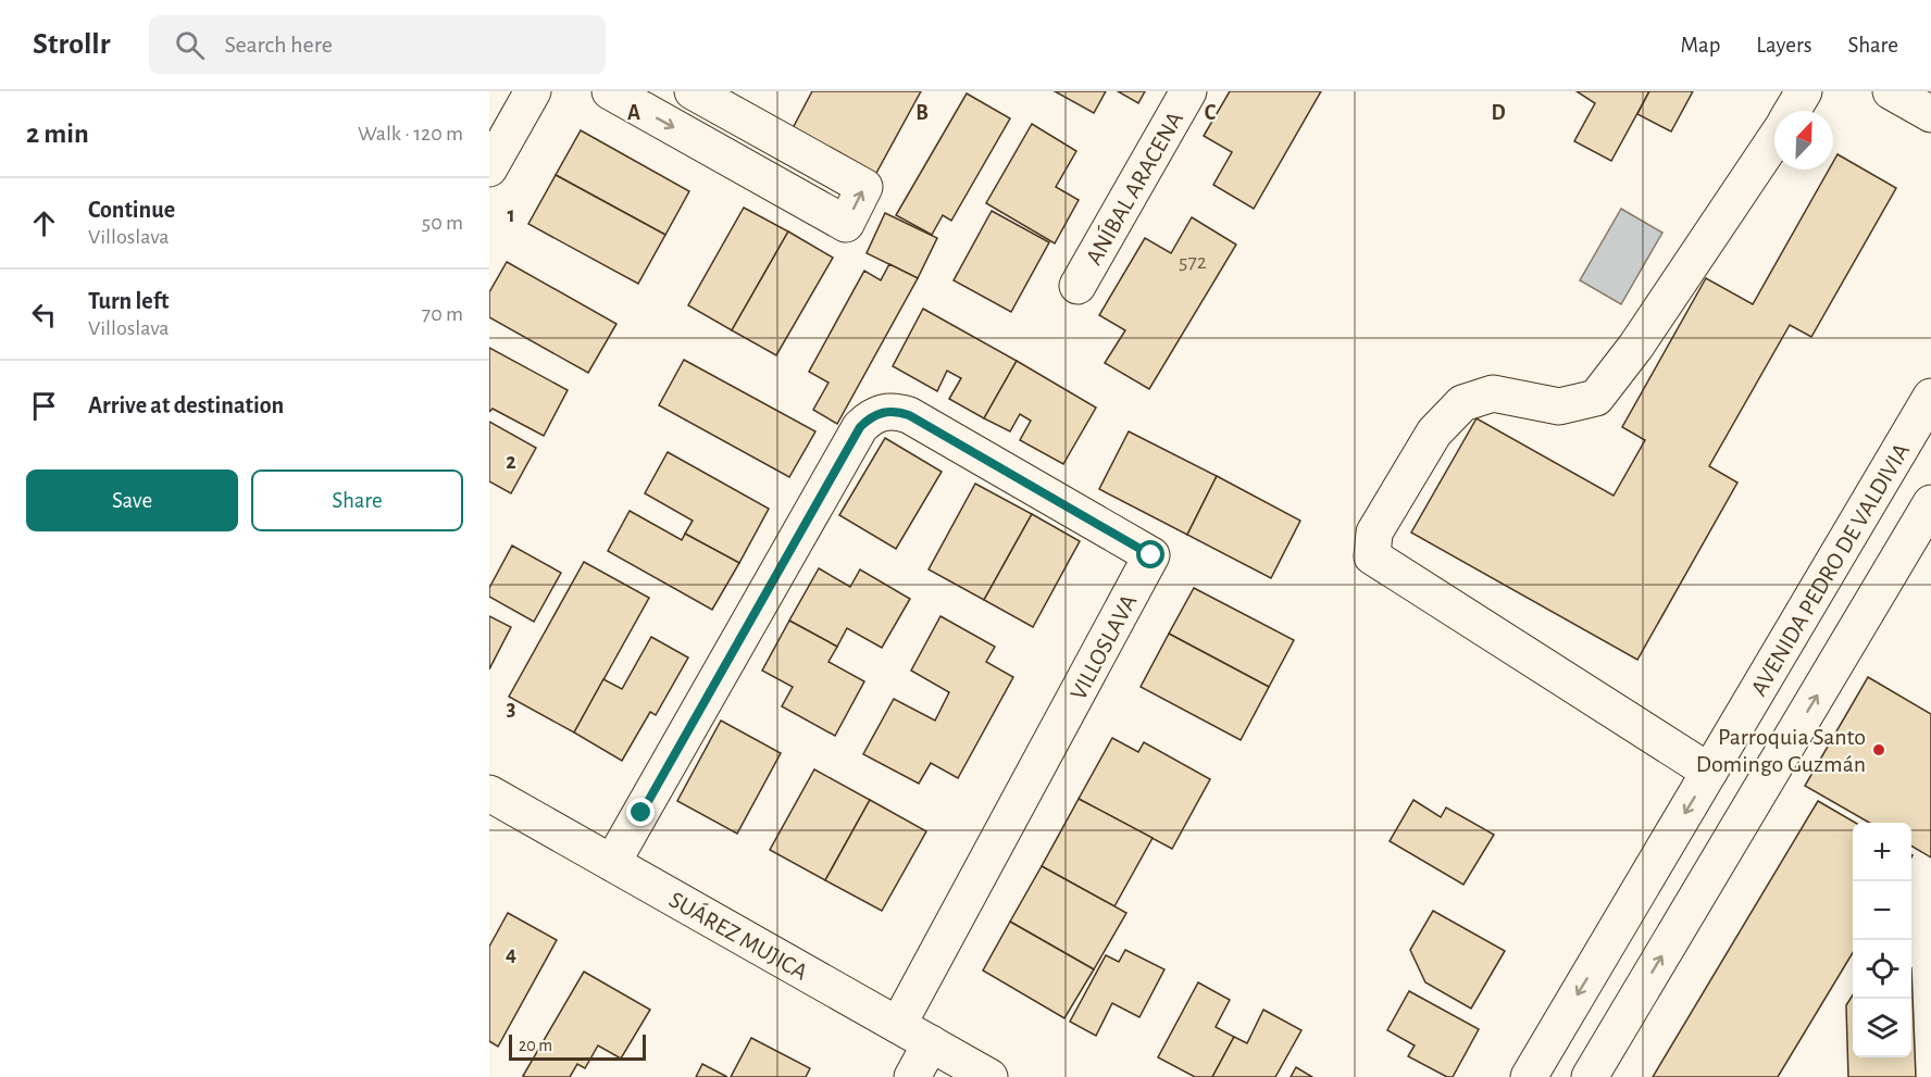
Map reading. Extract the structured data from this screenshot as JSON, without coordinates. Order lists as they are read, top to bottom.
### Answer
{
  "streets": {
    "street": [
      "ANÍBAL ARACENA",
      "AVENIDA PEDRO DE VALDIVIA",
      "VILLOSLAVA",
      "SUÁREZ MUJICA"
    ]
  },
  "crossings": [
    ["VILLOSLAVA", "SUÁREZ MUJICA"]
  ],
  "places": ["Parroquia Santo Domingo Guzmán"],
  "house_numbers": ["572"],
  "scale_bar": "20 m",
  "north": "top right",
  "page": {
    "header": "Strollr",
    "search": "Search here",
    "nav": ["Map", "Layers", "Share"],
    "heading": ["2 min", "Walk · 120 m"],
    "list": [
      ["Continue", "Villoslava", "50 m"],
      ["Turn left", "Villoslava", "70 m"],
      "Arrive at destination"
    ],
    "buttons": ["Save", "Share"],
    "map_buttons": ["+", "−"],
    "scale": "20 m"
  },
  "grid": {
    "columns": [
      "A",
      "B",
      "C",
      "D"
    ],
    "rows": [
      "1",
      "2",
      "3",
      "4"
    ]
  }
}
